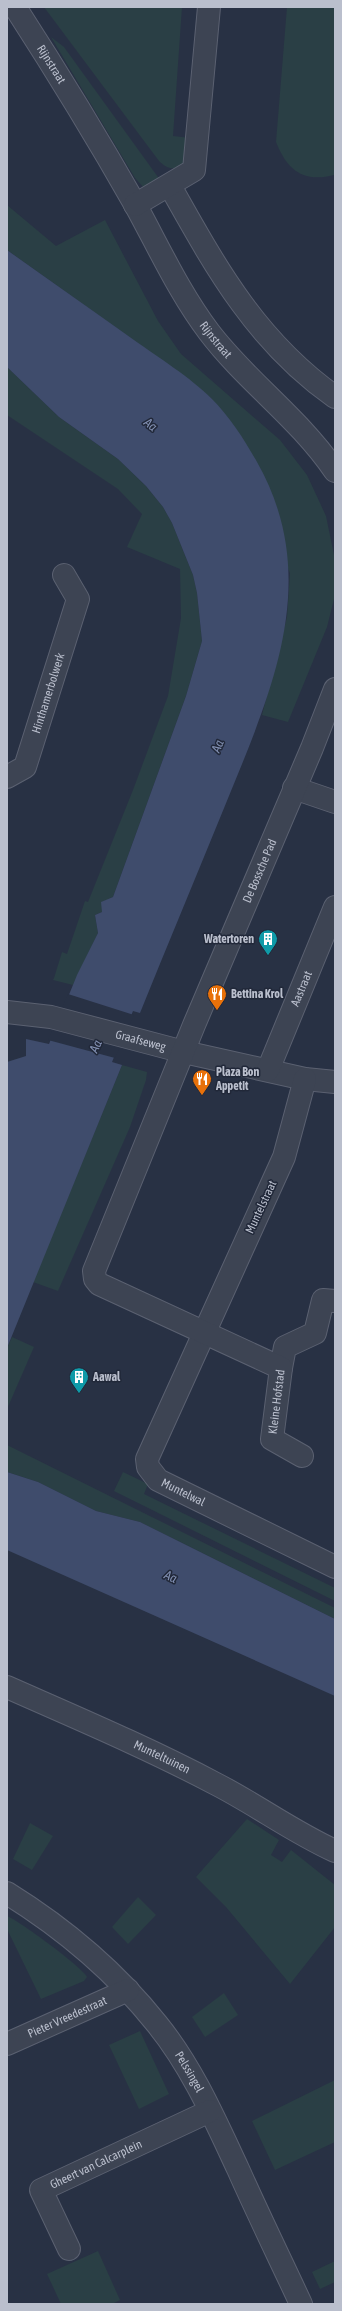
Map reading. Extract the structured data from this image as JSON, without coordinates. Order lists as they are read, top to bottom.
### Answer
{
  "streets": {
    "street": [
      "Rijnstraat",
      "Hinthamerbolwerk",
      "De Bossche Pad",
      "Aastraat",
      "Graafseweg",
      "Muntelstraat",
      "Kleine Hofstad",
      "Muntelwal",
      "Munteltuinen",
      "Pieter Vreedestraat",
      "Pelssingel",
      "Gheert van Calcarplein"
    ]
  },
  "crossings": [
    ["De Bossche Pad", "Graafseweg"],
    ["Aastraat", "Graafseweg"],
    ["Graafseweg", "Muntelstraat"],
    ["Muntelstraat", "Kleine Hofstad"],
    ["Muntelstraat", "Muntelwal"],
    ["Kleine Hofstad", "Muntelwal"],
    ["Pieter Vreedestraat", "Pelssingel"],
    ["Pelssingel", "Gheert van Calcarplein"]
  ],
  "water": ["Aa"],
  "places": {
    "building": ["Watertoren", "Aawal"],
    "restaurant": ["Bettina Krol", "Plaza Bon Appetit"]
  }
}
